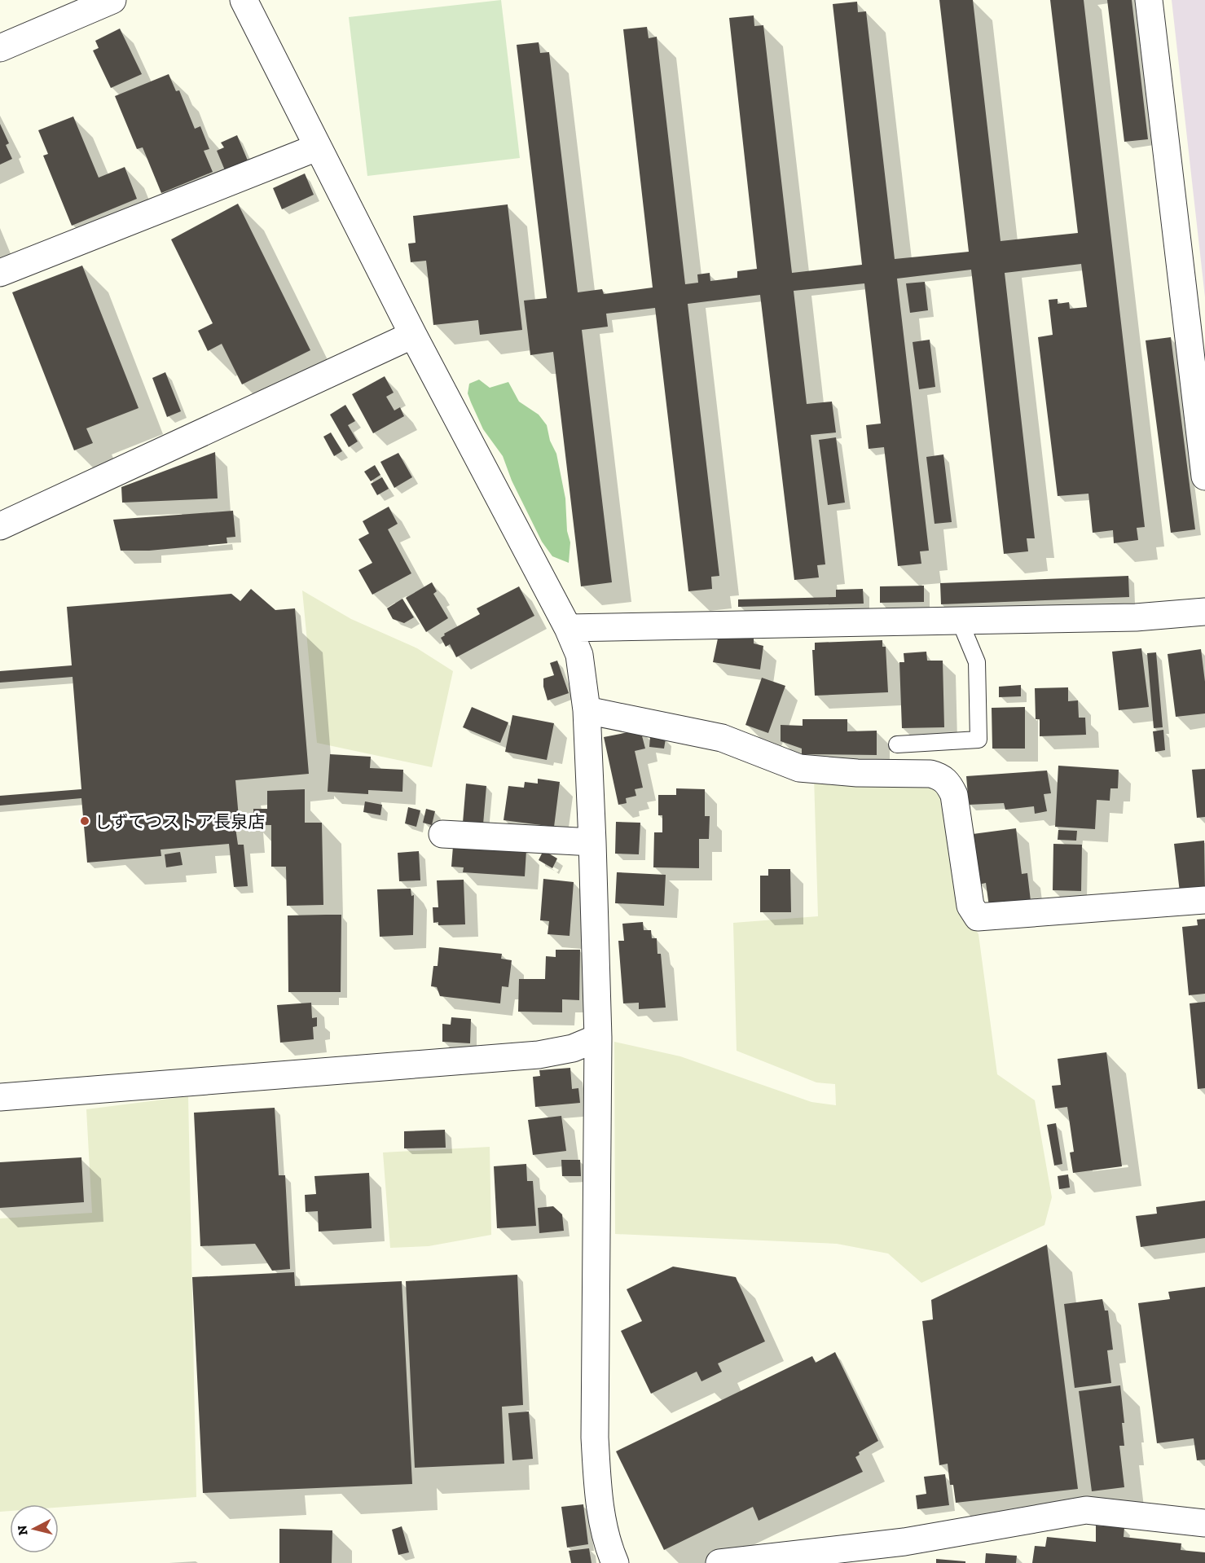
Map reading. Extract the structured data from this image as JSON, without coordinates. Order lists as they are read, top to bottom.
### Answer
{
  "places": ["しずてつストア長泉店"],
  "north": "left"
}
